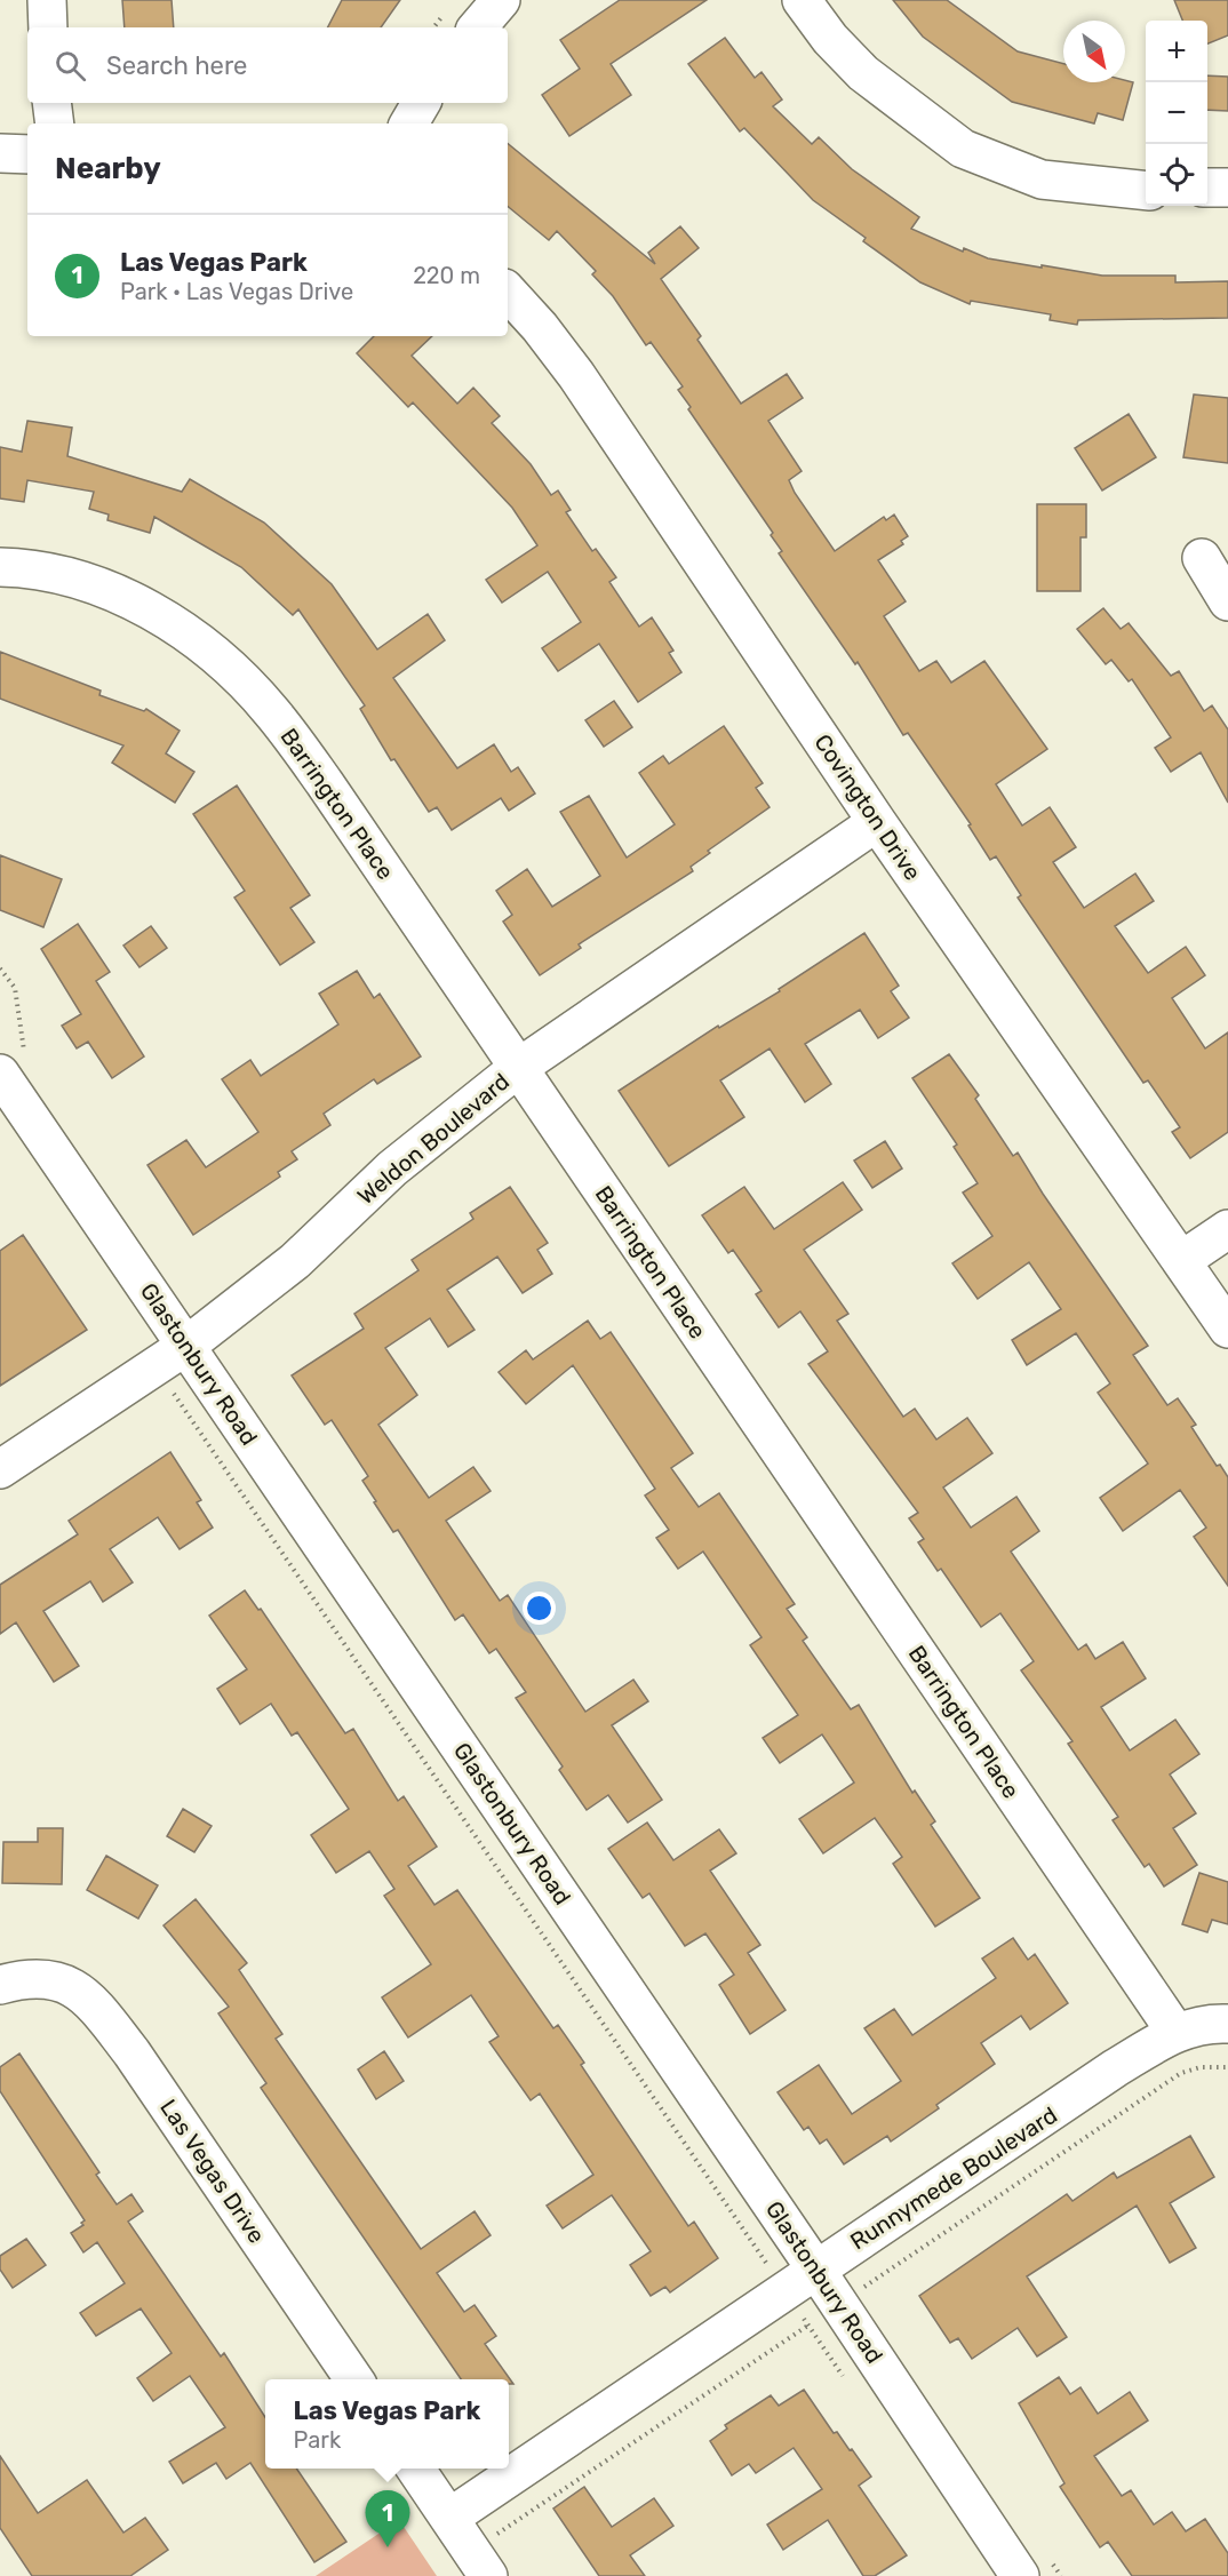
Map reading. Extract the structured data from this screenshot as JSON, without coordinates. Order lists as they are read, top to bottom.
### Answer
{
  "streets": {
    "street": [
      "Barrington Place",
      "Covington Drive",
      "Weldon Boulevard",
      "Glastonbury Road",
      "Las Vegas Drive",
      "Runnymede Boulevard"
    ]
  },
  "crossings": [
    ["Barrington Place", "Weldon Boulevard"],
    ["Barrington Place", "Runnymede Boulevard"],
    ["Covington Drive", "Weldon Boulevard"],
    ["Weldon Boulevard", "Glastonbury Road"],
    ["Glastonbury Road", "Runnymede Boulevard"]
  ],
  "north": "bottom right",
  "page": {
    "map_buttons": ["+", "−"],
    "search": "Search here",
    "heading": "Nearby",
    "list": [
      {
        "mark": "1",
        "name": "Las Vegas Park",
        "note": "Park · Las Vegas Drive",
        "value": "220 m"
      }
    ],
    "popup": ["Las Vegas Park", "Park"],
    "pins": "1"
  }
}
